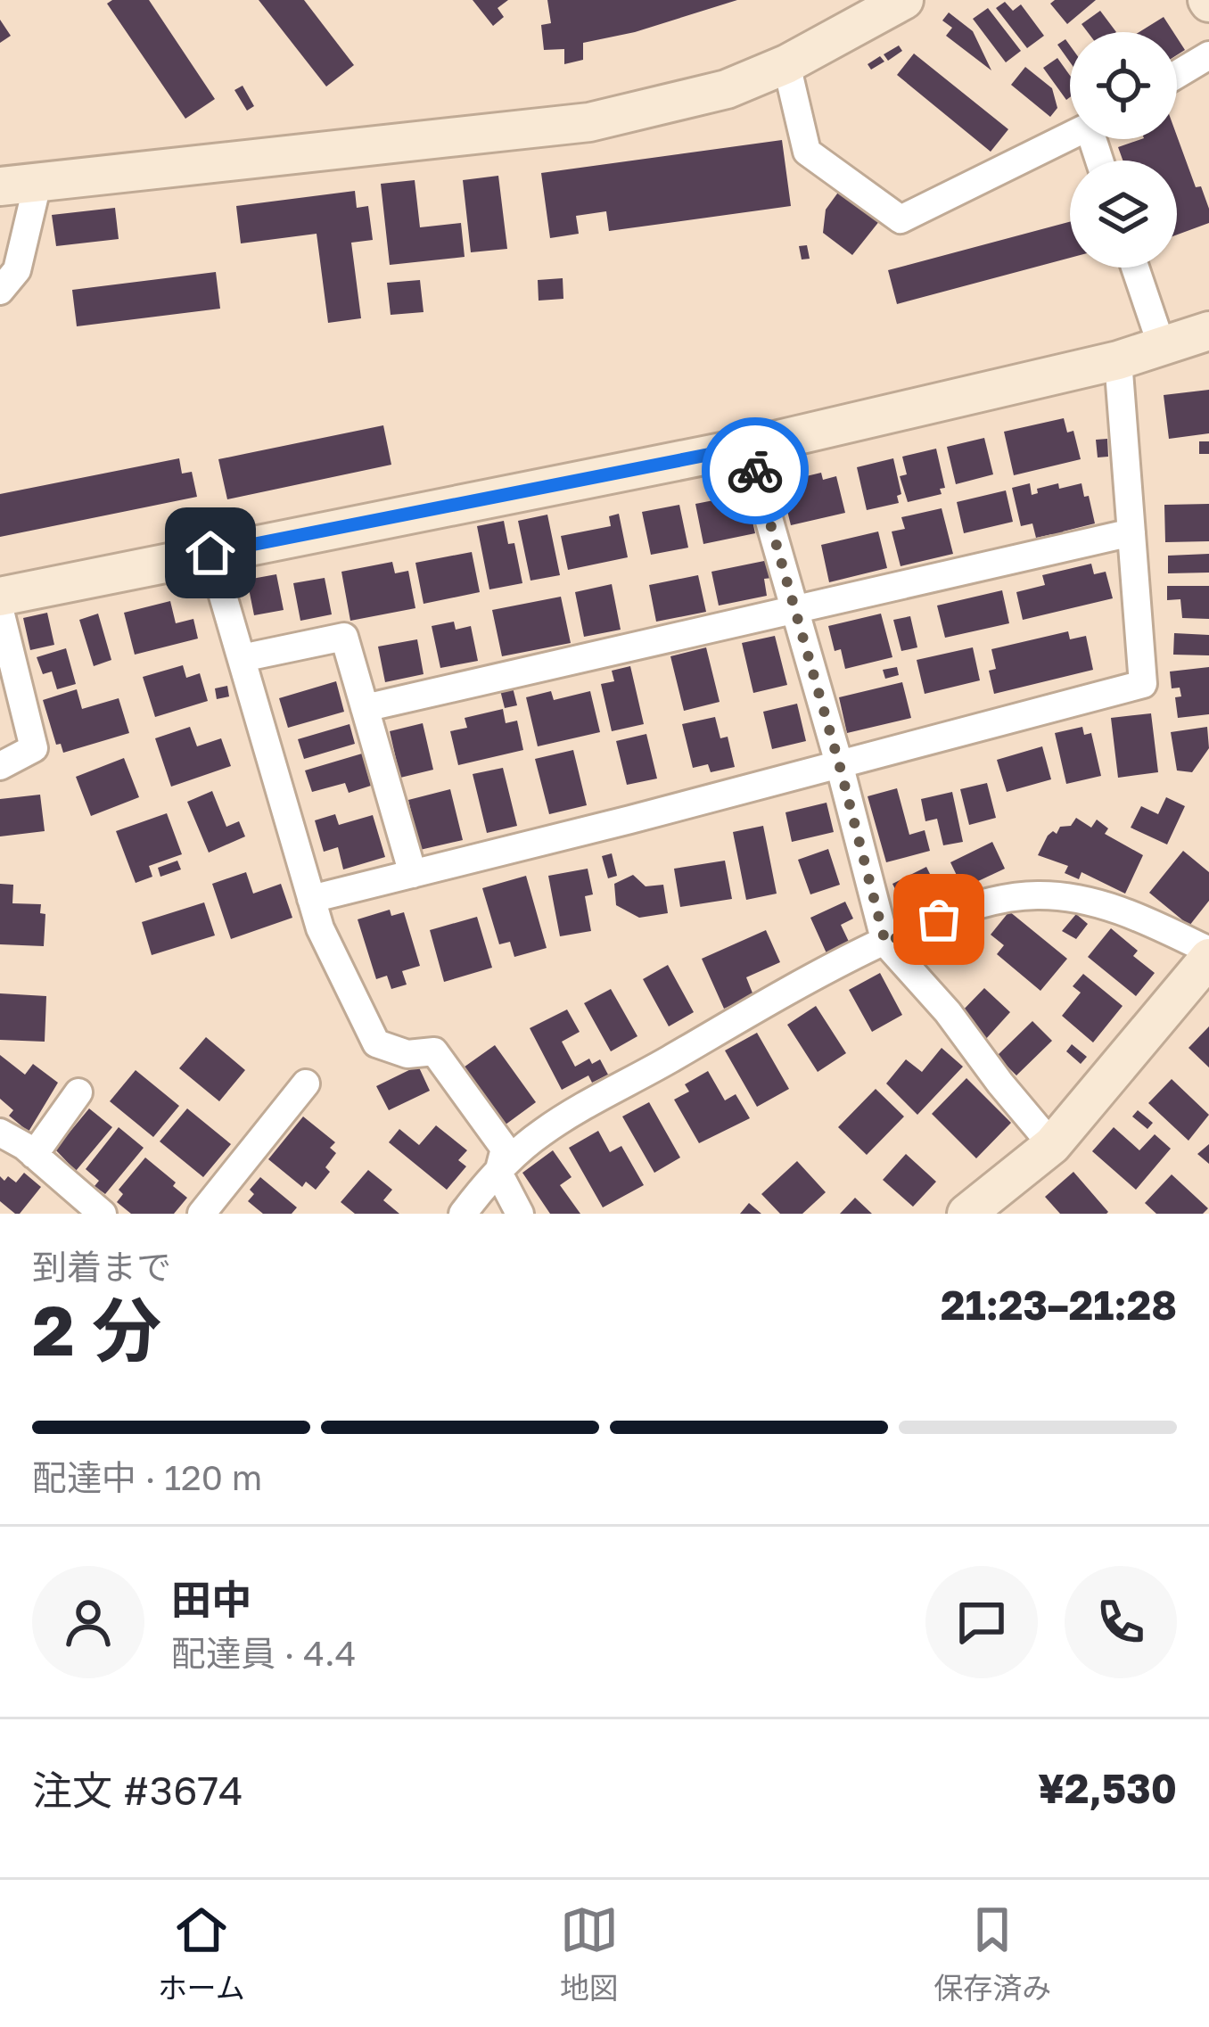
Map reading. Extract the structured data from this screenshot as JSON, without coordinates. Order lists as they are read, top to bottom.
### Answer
{
  "page": {
    "heading": ["2 分", "到着まで", "21:23–21:28"],
    "panel": [
      "田中",
      "配達員 · 4.4",
      "注文 #3674",
      "¥2,530"
    ],
    "bar": "配達中 · 120 m",
    "tabs": ["ホーム", "地図", "保存済み"]
  }
}
